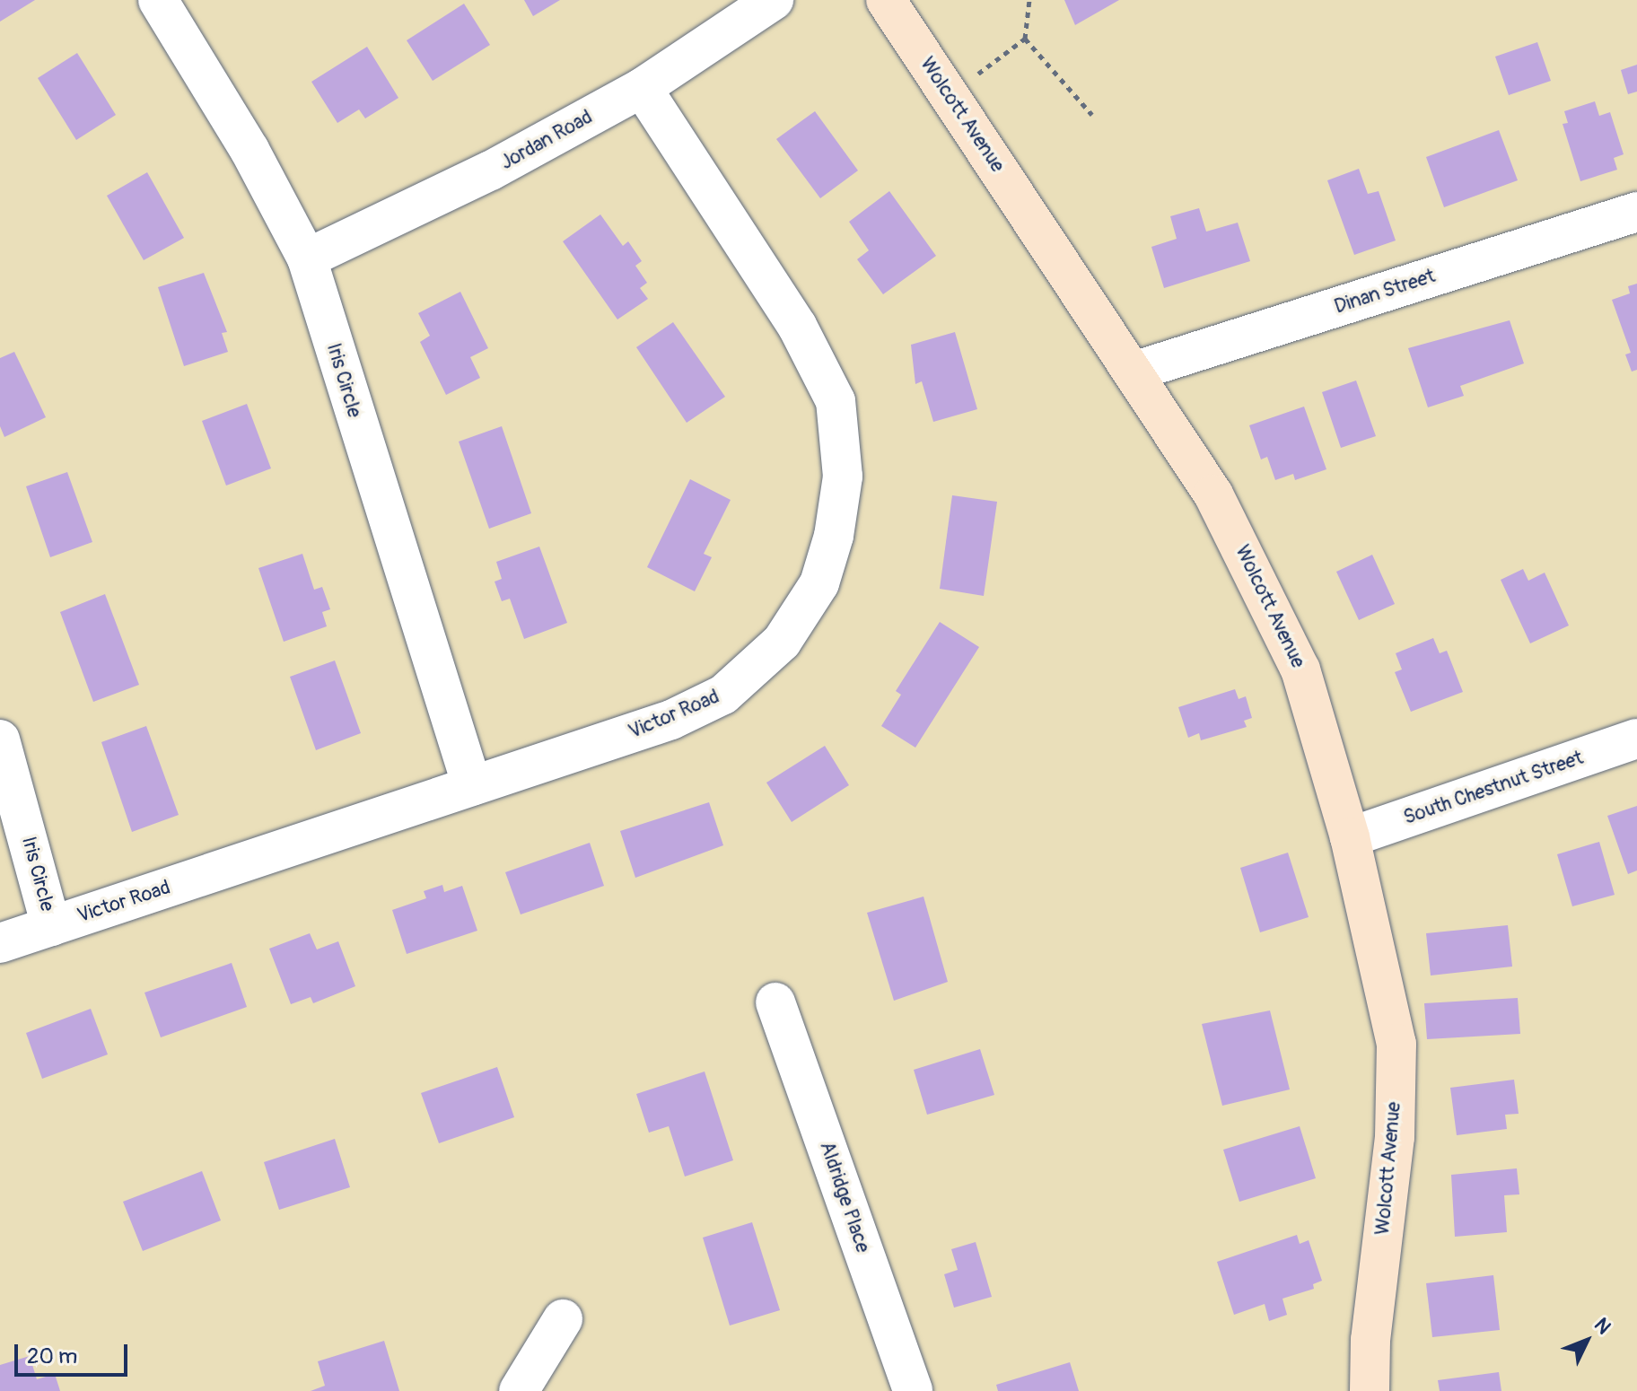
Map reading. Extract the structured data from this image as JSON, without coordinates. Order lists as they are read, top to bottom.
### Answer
{
  "streets": {
    "main road": ["Wolcott Avenue"],
    "street": [
      "Jordan Road",
      "Dinan Street",
      "Iris Circle",
      "Victor Road",
      "South Chestnut Street",
      "Aldridge Place"
    ]
  },
  "crossings": [
    ["Wolcott Avenue", "Dinan Street"],
    ["Wolcott Avenue", "South Chestnut Street"],
    ["Jordan Road", "Iris Circle"],
    ["Jordan Road", "Victor Road"],
    ["Iris Circle", "Victor Road"]
  ],
  "scale_bar": "20 m",
  "north": "top right"
}
